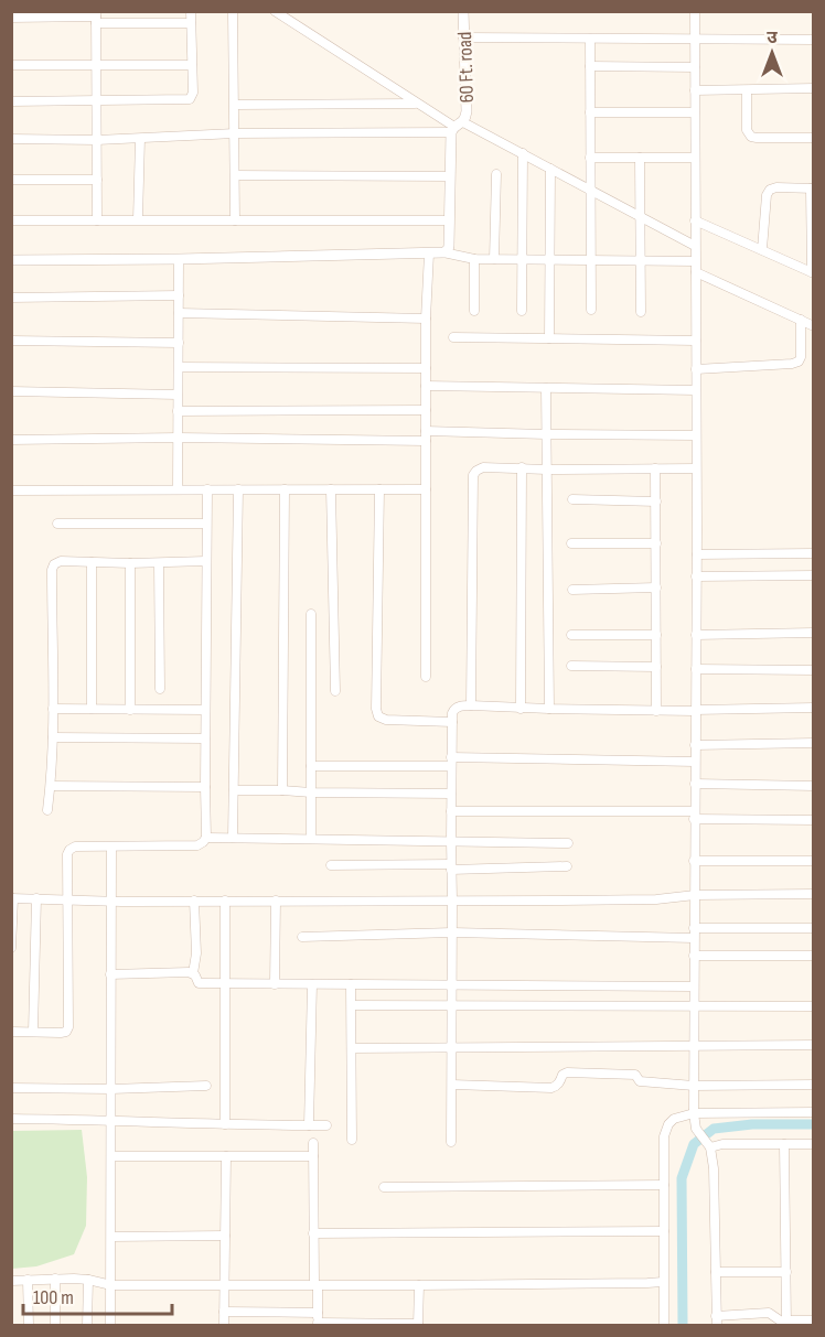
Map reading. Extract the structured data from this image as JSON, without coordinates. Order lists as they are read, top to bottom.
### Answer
{
  "streets": {
    "street": ["60 Ft. road"]
  },
  "scale_bar": "100 m",
  "north": "top"
}
